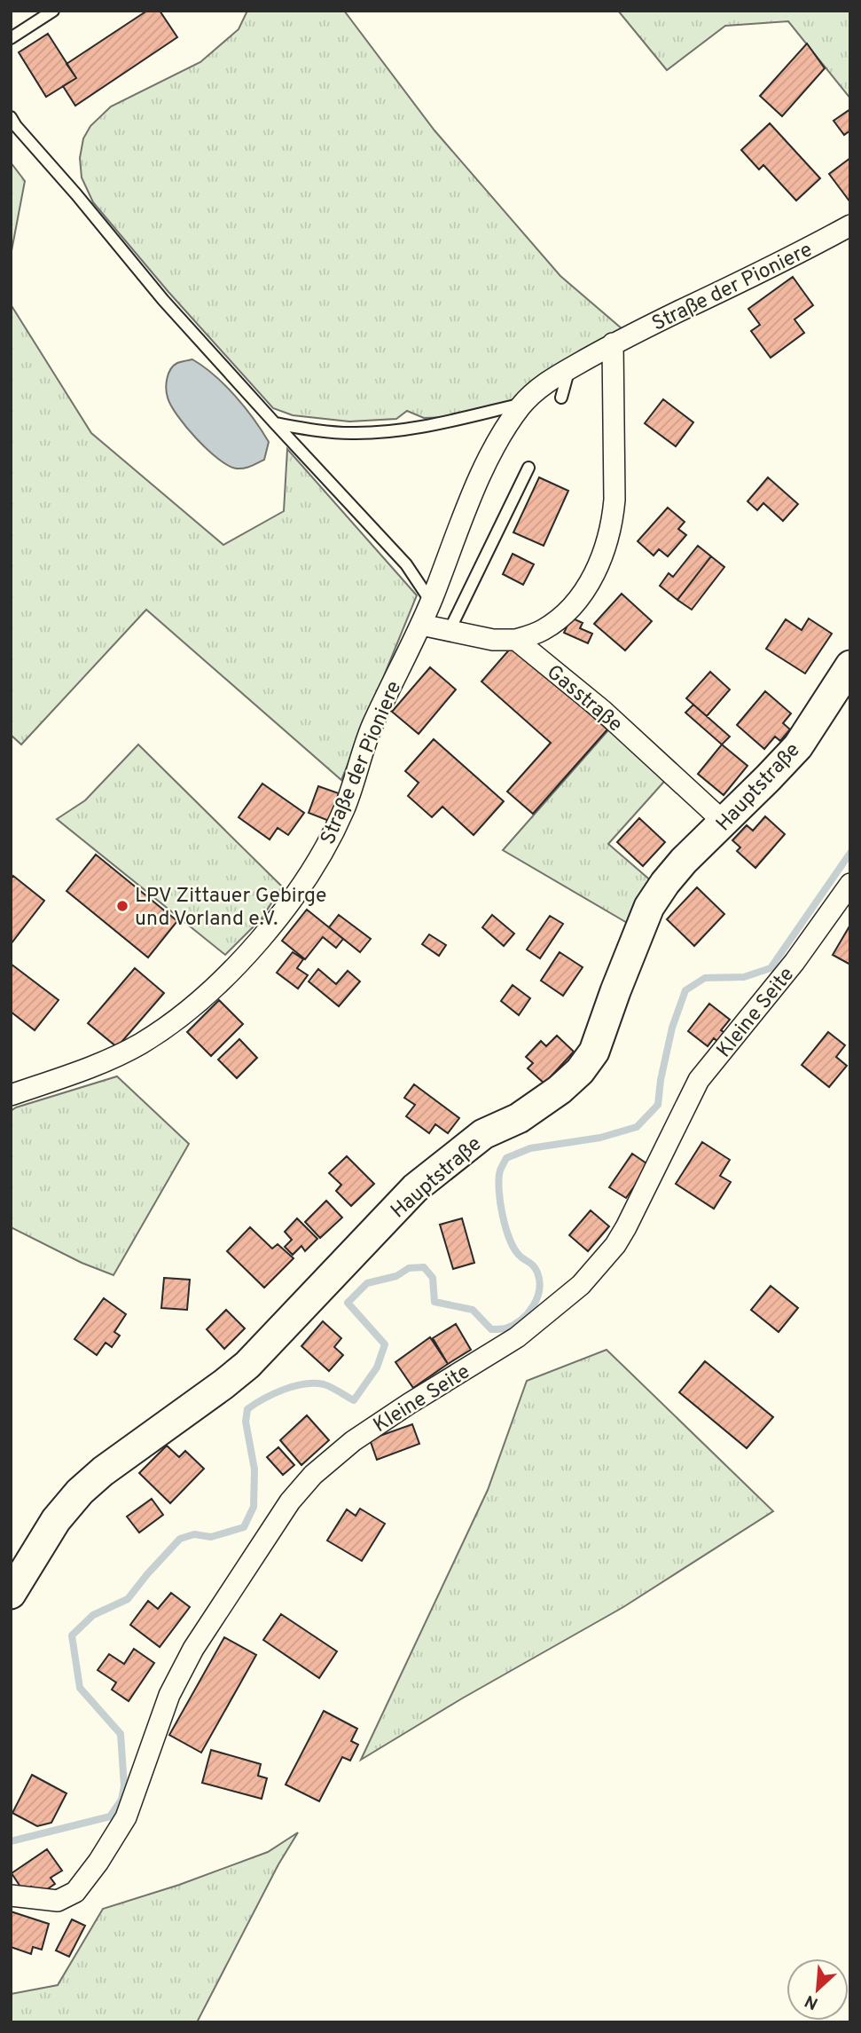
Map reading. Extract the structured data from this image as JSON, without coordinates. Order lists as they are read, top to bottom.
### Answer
{
  "streets": {
    "street": [
      "Straße der Pioniere",
      "Gasstraße",
      "Hauptstraße",
      "Kleine Seite"
    ]
  },
  "crossings": [
    ["Gasstraße", "Hauptstraße"]
  ],
  "places": ["LPV Zittauer Gebirge und Vorland e.V."],
  "north": "bottom left"
}
